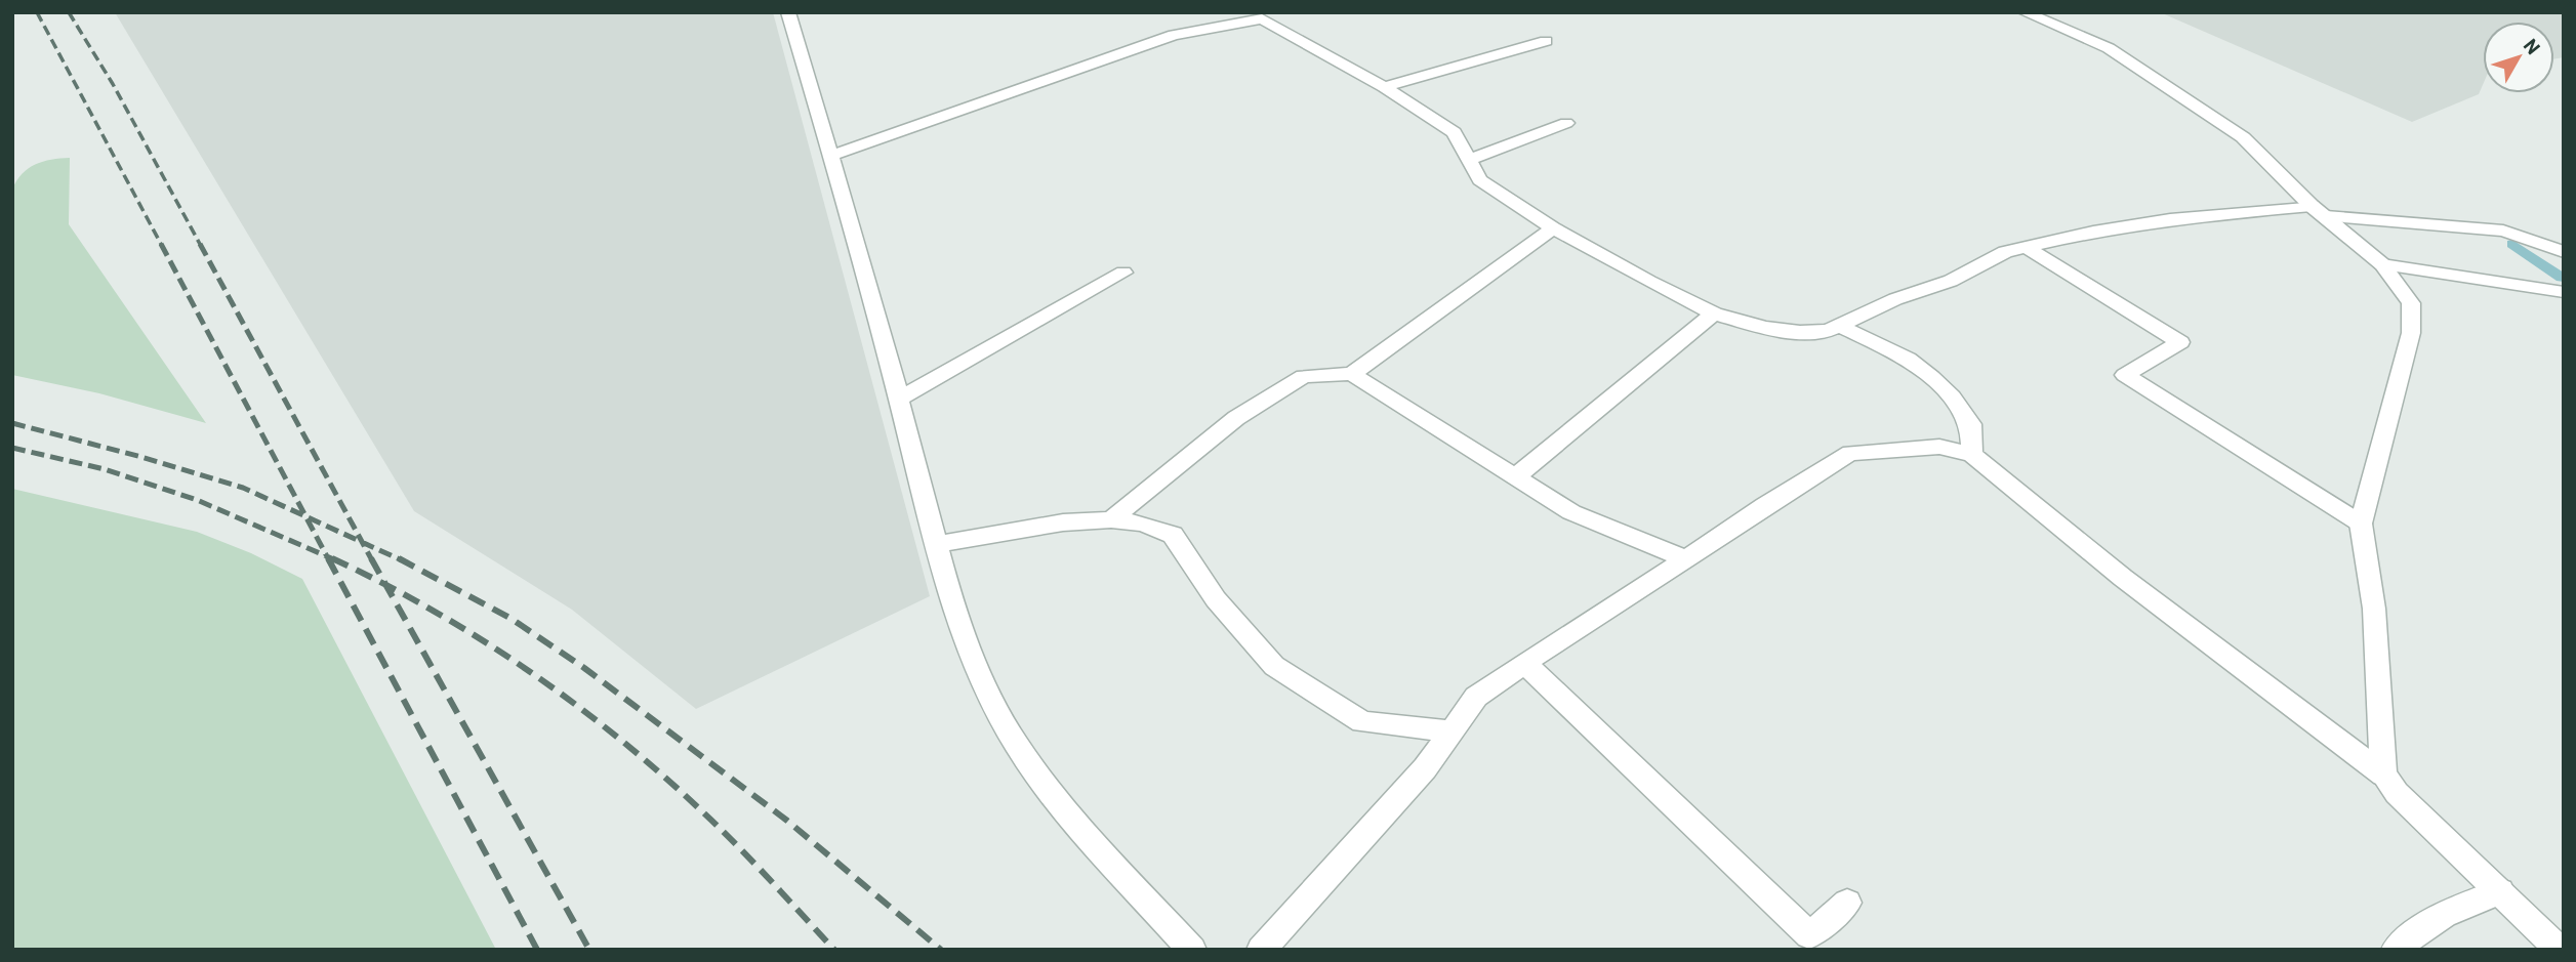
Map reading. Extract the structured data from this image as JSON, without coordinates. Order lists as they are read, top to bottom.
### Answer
{
  "north": "top right"
}
